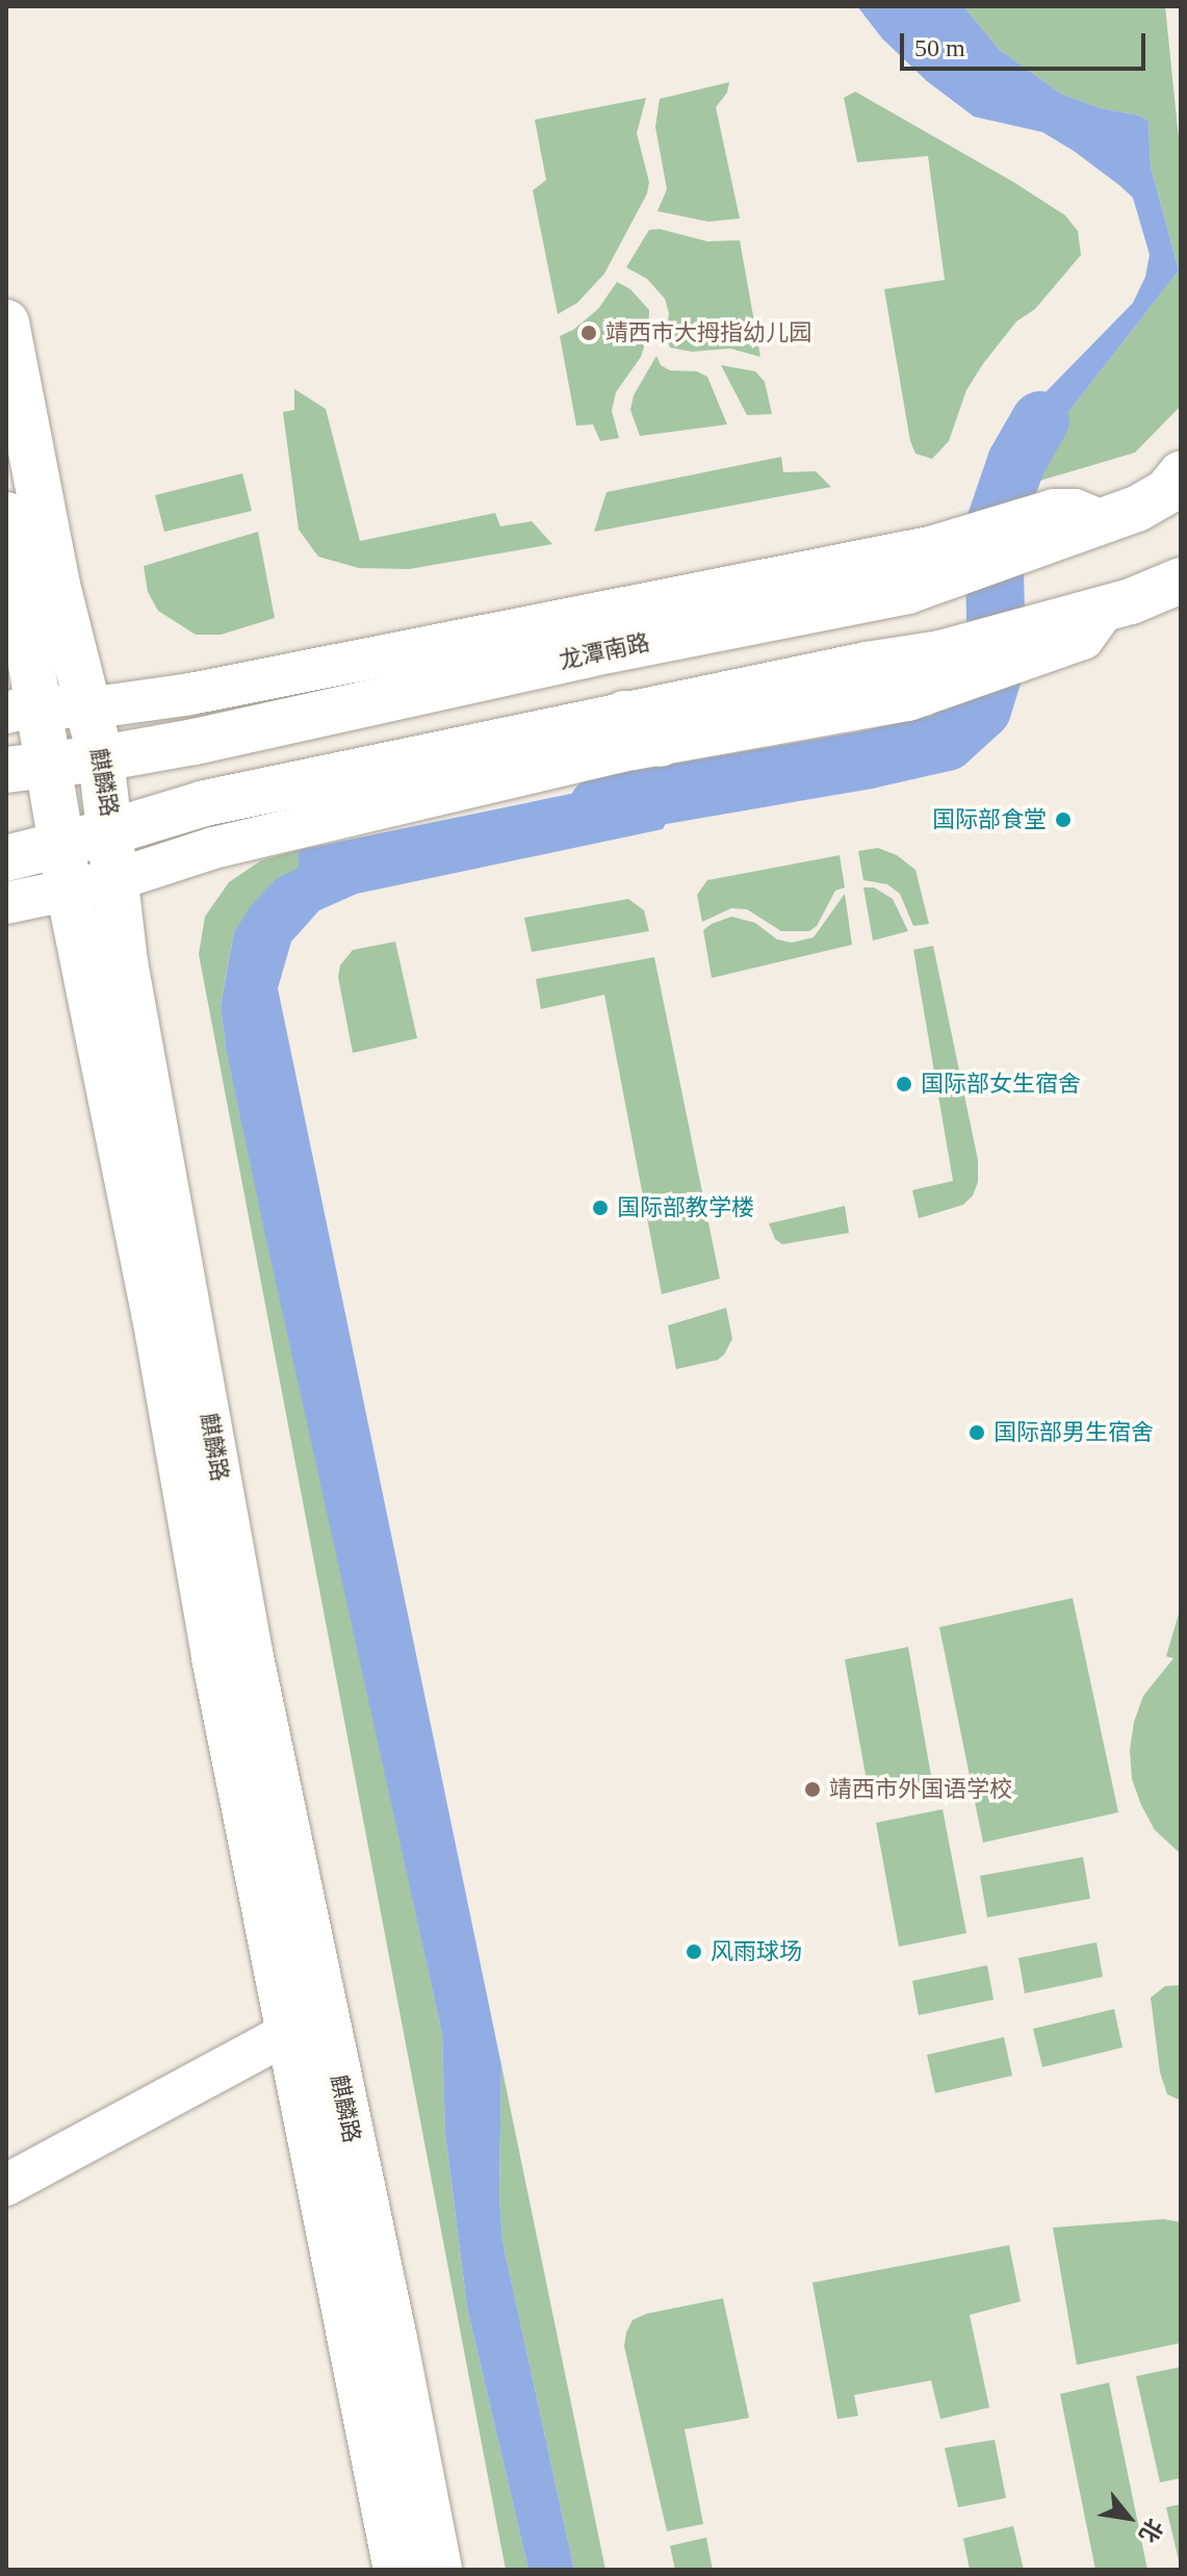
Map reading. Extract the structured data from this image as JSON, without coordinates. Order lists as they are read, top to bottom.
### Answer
{
  "streets": {
    "main road": ["龙潭南路", "麒麟路"]
  },
  "crossings": [
    ["龙潭南路", "麒麟路"]
  ],
  "places": [
    "靖西市大拇指幼儿园",
    "国际部食堂",
    "国际部女生宿舍",
    "国际部教学楼",
    "国际部男生宿舍",
    "靖西市外国语学校",
    "风雨球场"
  ],
  "scale_bar": "50 m",
  "north": "bottom right"
}
